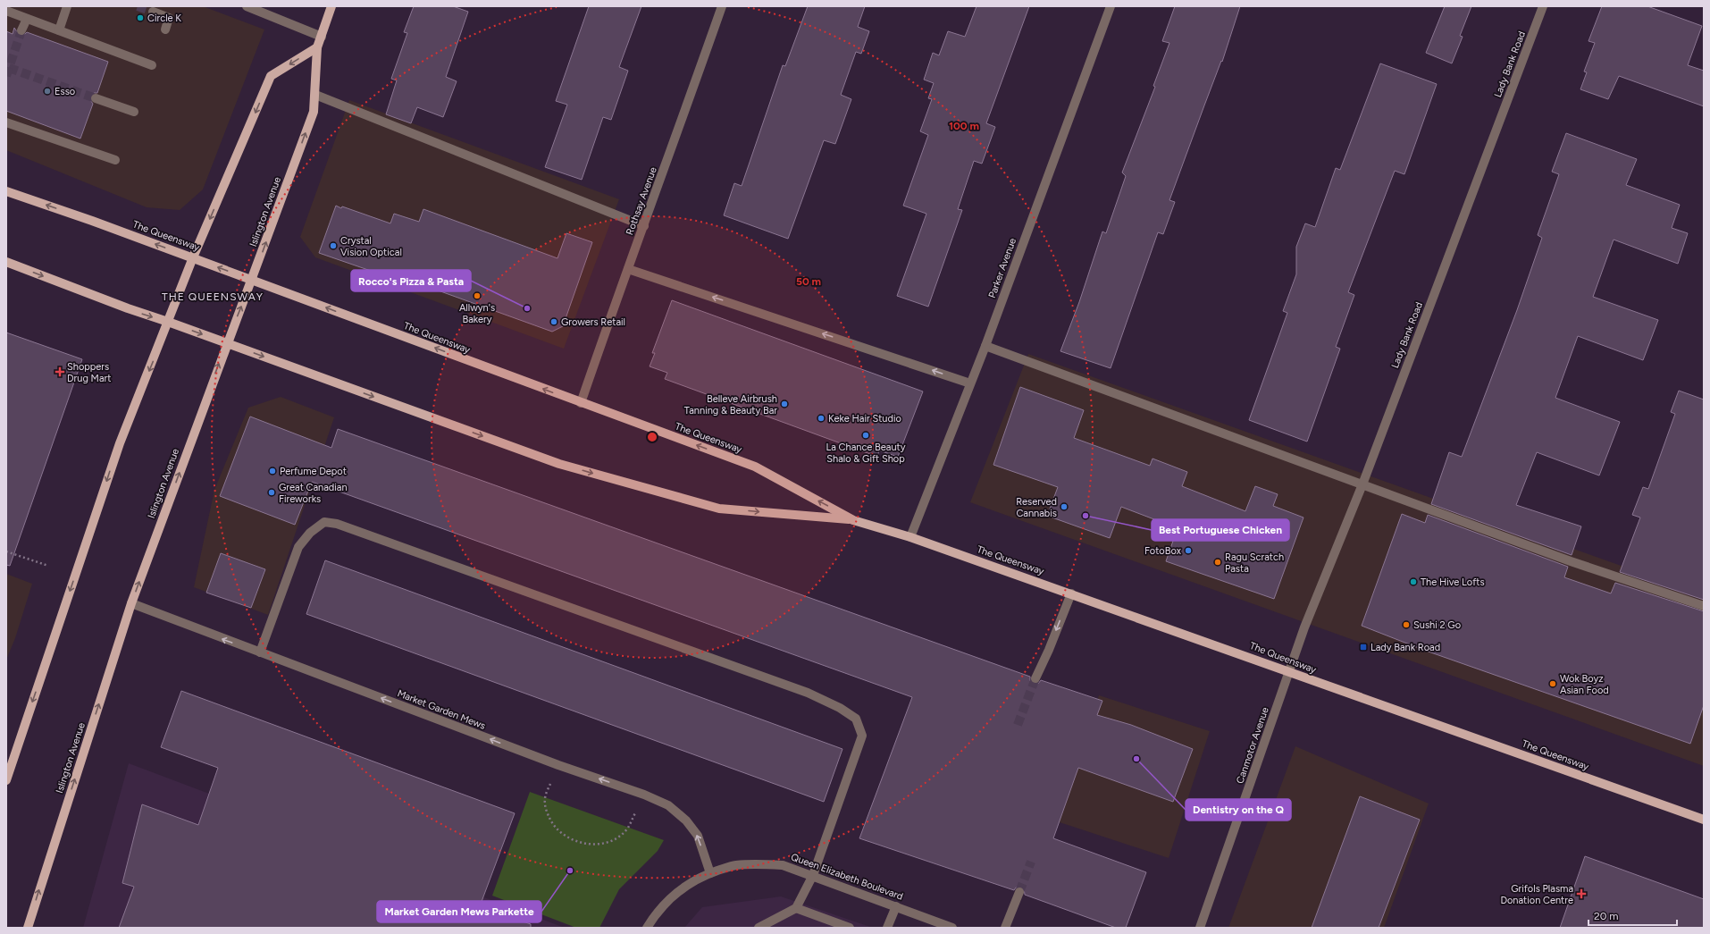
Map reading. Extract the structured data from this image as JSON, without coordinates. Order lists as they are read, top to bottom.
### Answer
{
  "streets": {
    "main road": ["Islington Avenue", "The Queensway"],
    "street": [
      "Lady Bank Road",
      "Rothsay Avenue",
      "Parker Avenue",
      "Market Garden Mews",
      "Canmotor Avenue",
      "Queen Elizabeth Boulevard"
    ]
  },
  "crossings": [
    ["Lady Bank Road", "The Queensway"],
    ["Lady Bank Road", "Canmotor Avenue"],
    ["Rothsay Avenue", "The Queensway"],
    ["Islington Avenue", "The Queensway"],
    ["Islington Avenue", "Market Garden Mews"],
    ["The Queensway", "Parker Avenue"],
    ["The Queensway", "Canmotor Avenue"],
    ["Market Garden Mews", "Queen Elizabeth Boulevard"]
  ],
  "one_way": ["Market Garden Mews"],
  "districts": ["THE QUEENSWAY"],
  "places": {
    "other": [
      "Circle K",
      "Esso",
      "Crystal Vision Optical",
      "Allwyn's Bakery",
      "Rocco's Pizza & Pasta",
      "Growers Retail",
      "Belleve Airbrush Tanning & Beauty Bar",
      "Keke Hair Studio",
      "La Chance Beauty Shalo & Gift Shop",
      "Perfume Depot",
      "Great Canadian Fireworks",
      "Reserved Cannabis",
      "Best Portuguese Chicken",
      "FotoBox",
      "Ragu Scratch Pasta",
      "The Hive Lofts",
      "Sushi 2 Go",
      "Wok Boyz Asian Food",
      "Dentistry on the Q",
      "Market Garden Mews Parkette"
    ],
    "health": ["Shoppers Drug Mart", "Grifols Plasma Donation Centre"],
    "transit": ["Lady Bank Road"]
  },
  "scale_bar": "20 m",
  "rings": ["100 m", "50 m"]
}
